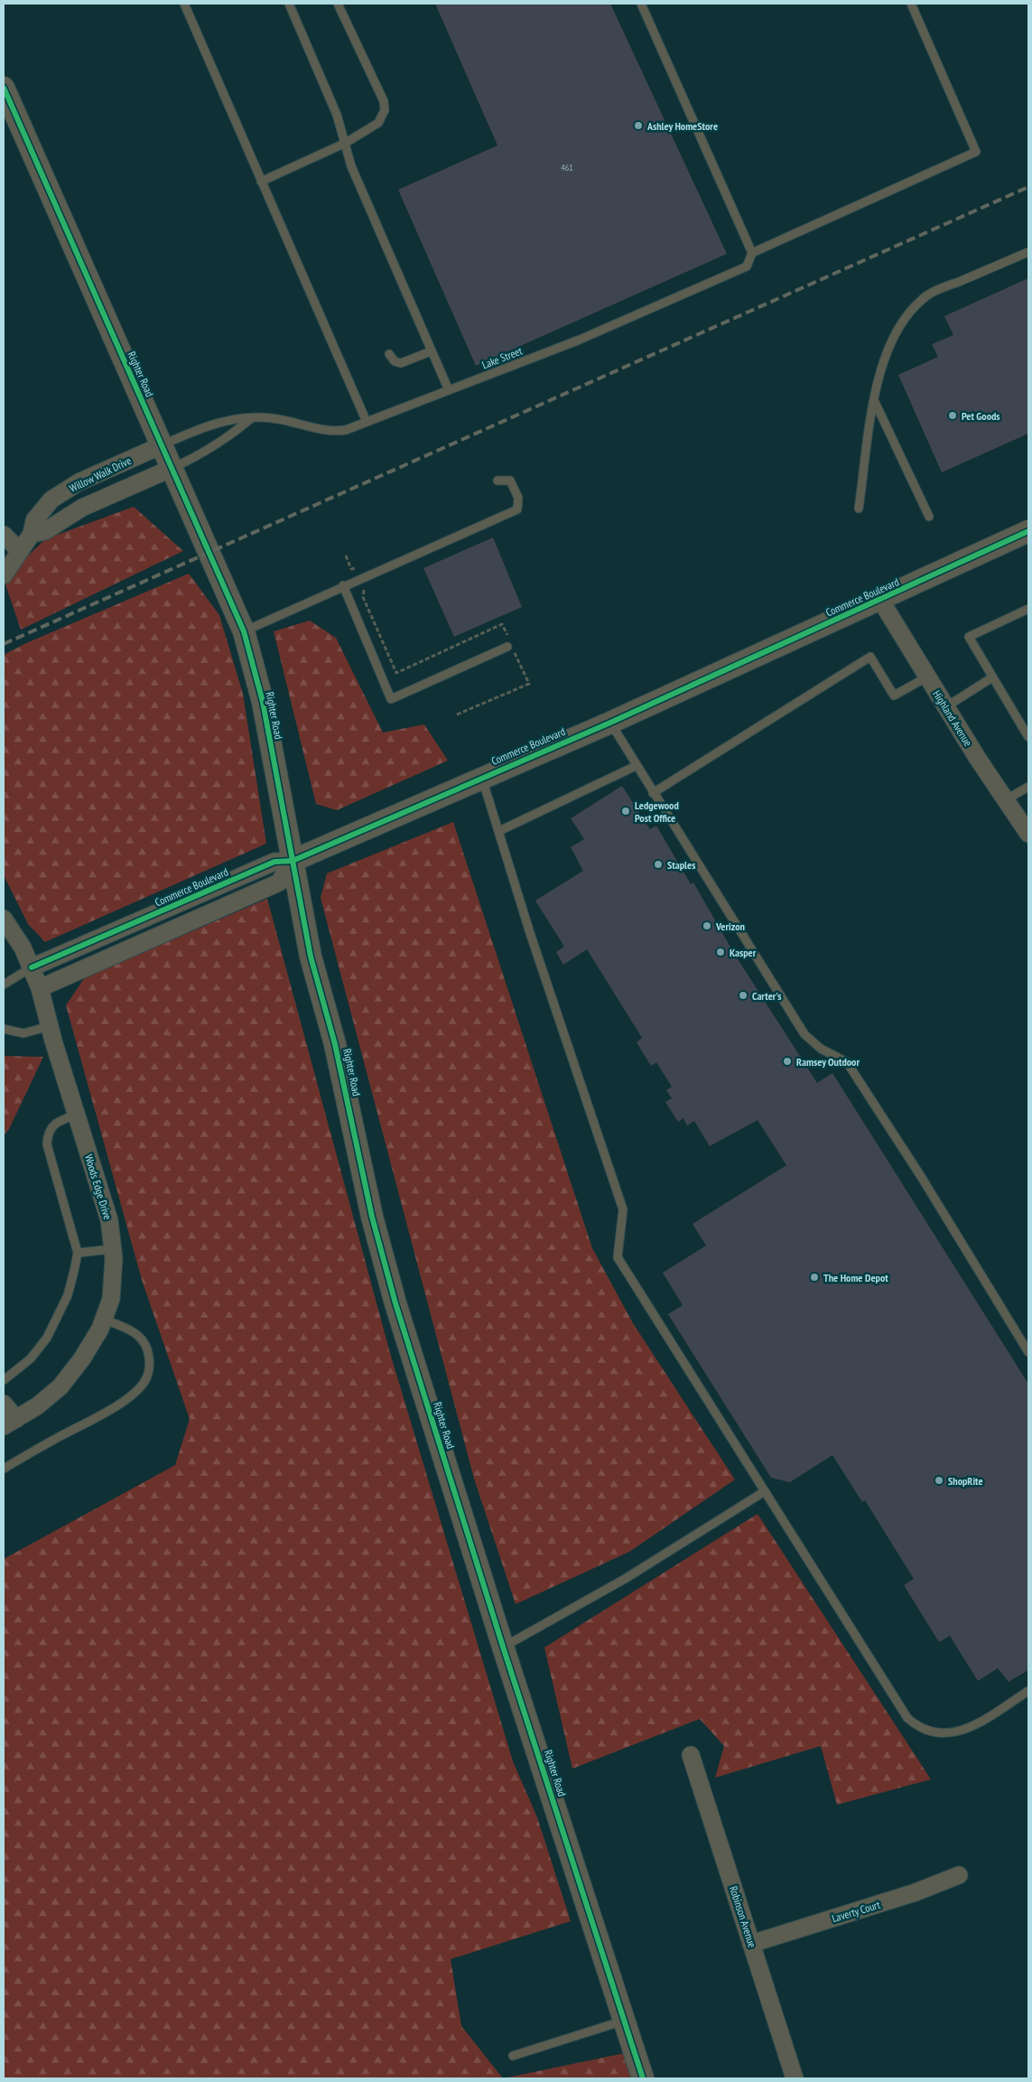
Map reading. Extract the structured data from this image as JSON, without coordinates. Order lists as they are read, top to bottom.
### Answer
{
  "streets": {
    "street": [
      "Righter Road",
      "Willow Walk Drive",
      "Commerce Boulevard",
      "Highland Avenue",
      "Woods Edge Drive",
      "Laverty Court",
      "Robinson Avenue"
    ],
    "lane": ["Lake Street"]
  },
  "crossings": [
    ["Lake Street", "Righter Road"],
    ["Lake Street", "Willow Walk Drive"],
    ["Righter Road", "Willow Walk Drive"],
    ["Righter Road", "Commerce Boulevard"],
    ["Commerce Boulevard", "Highland Avenue"],
    ["Commerce Boulevard", "Woods Edge Drive"],
    ["Laverty Court", "Robinson Avenue"]
  ],
  "places": [
    "Ashley HomeStore",
    "Pet Goods",
    "Ledgewood Post Office",
    "Staples",
    "Verizon",
    "Kasper",
    "Carter's",
    "Ramsey Outdoor",
    "The Home Depot",
    "ShopRite"
  ],
  "house_numbers": ["461"]
}
